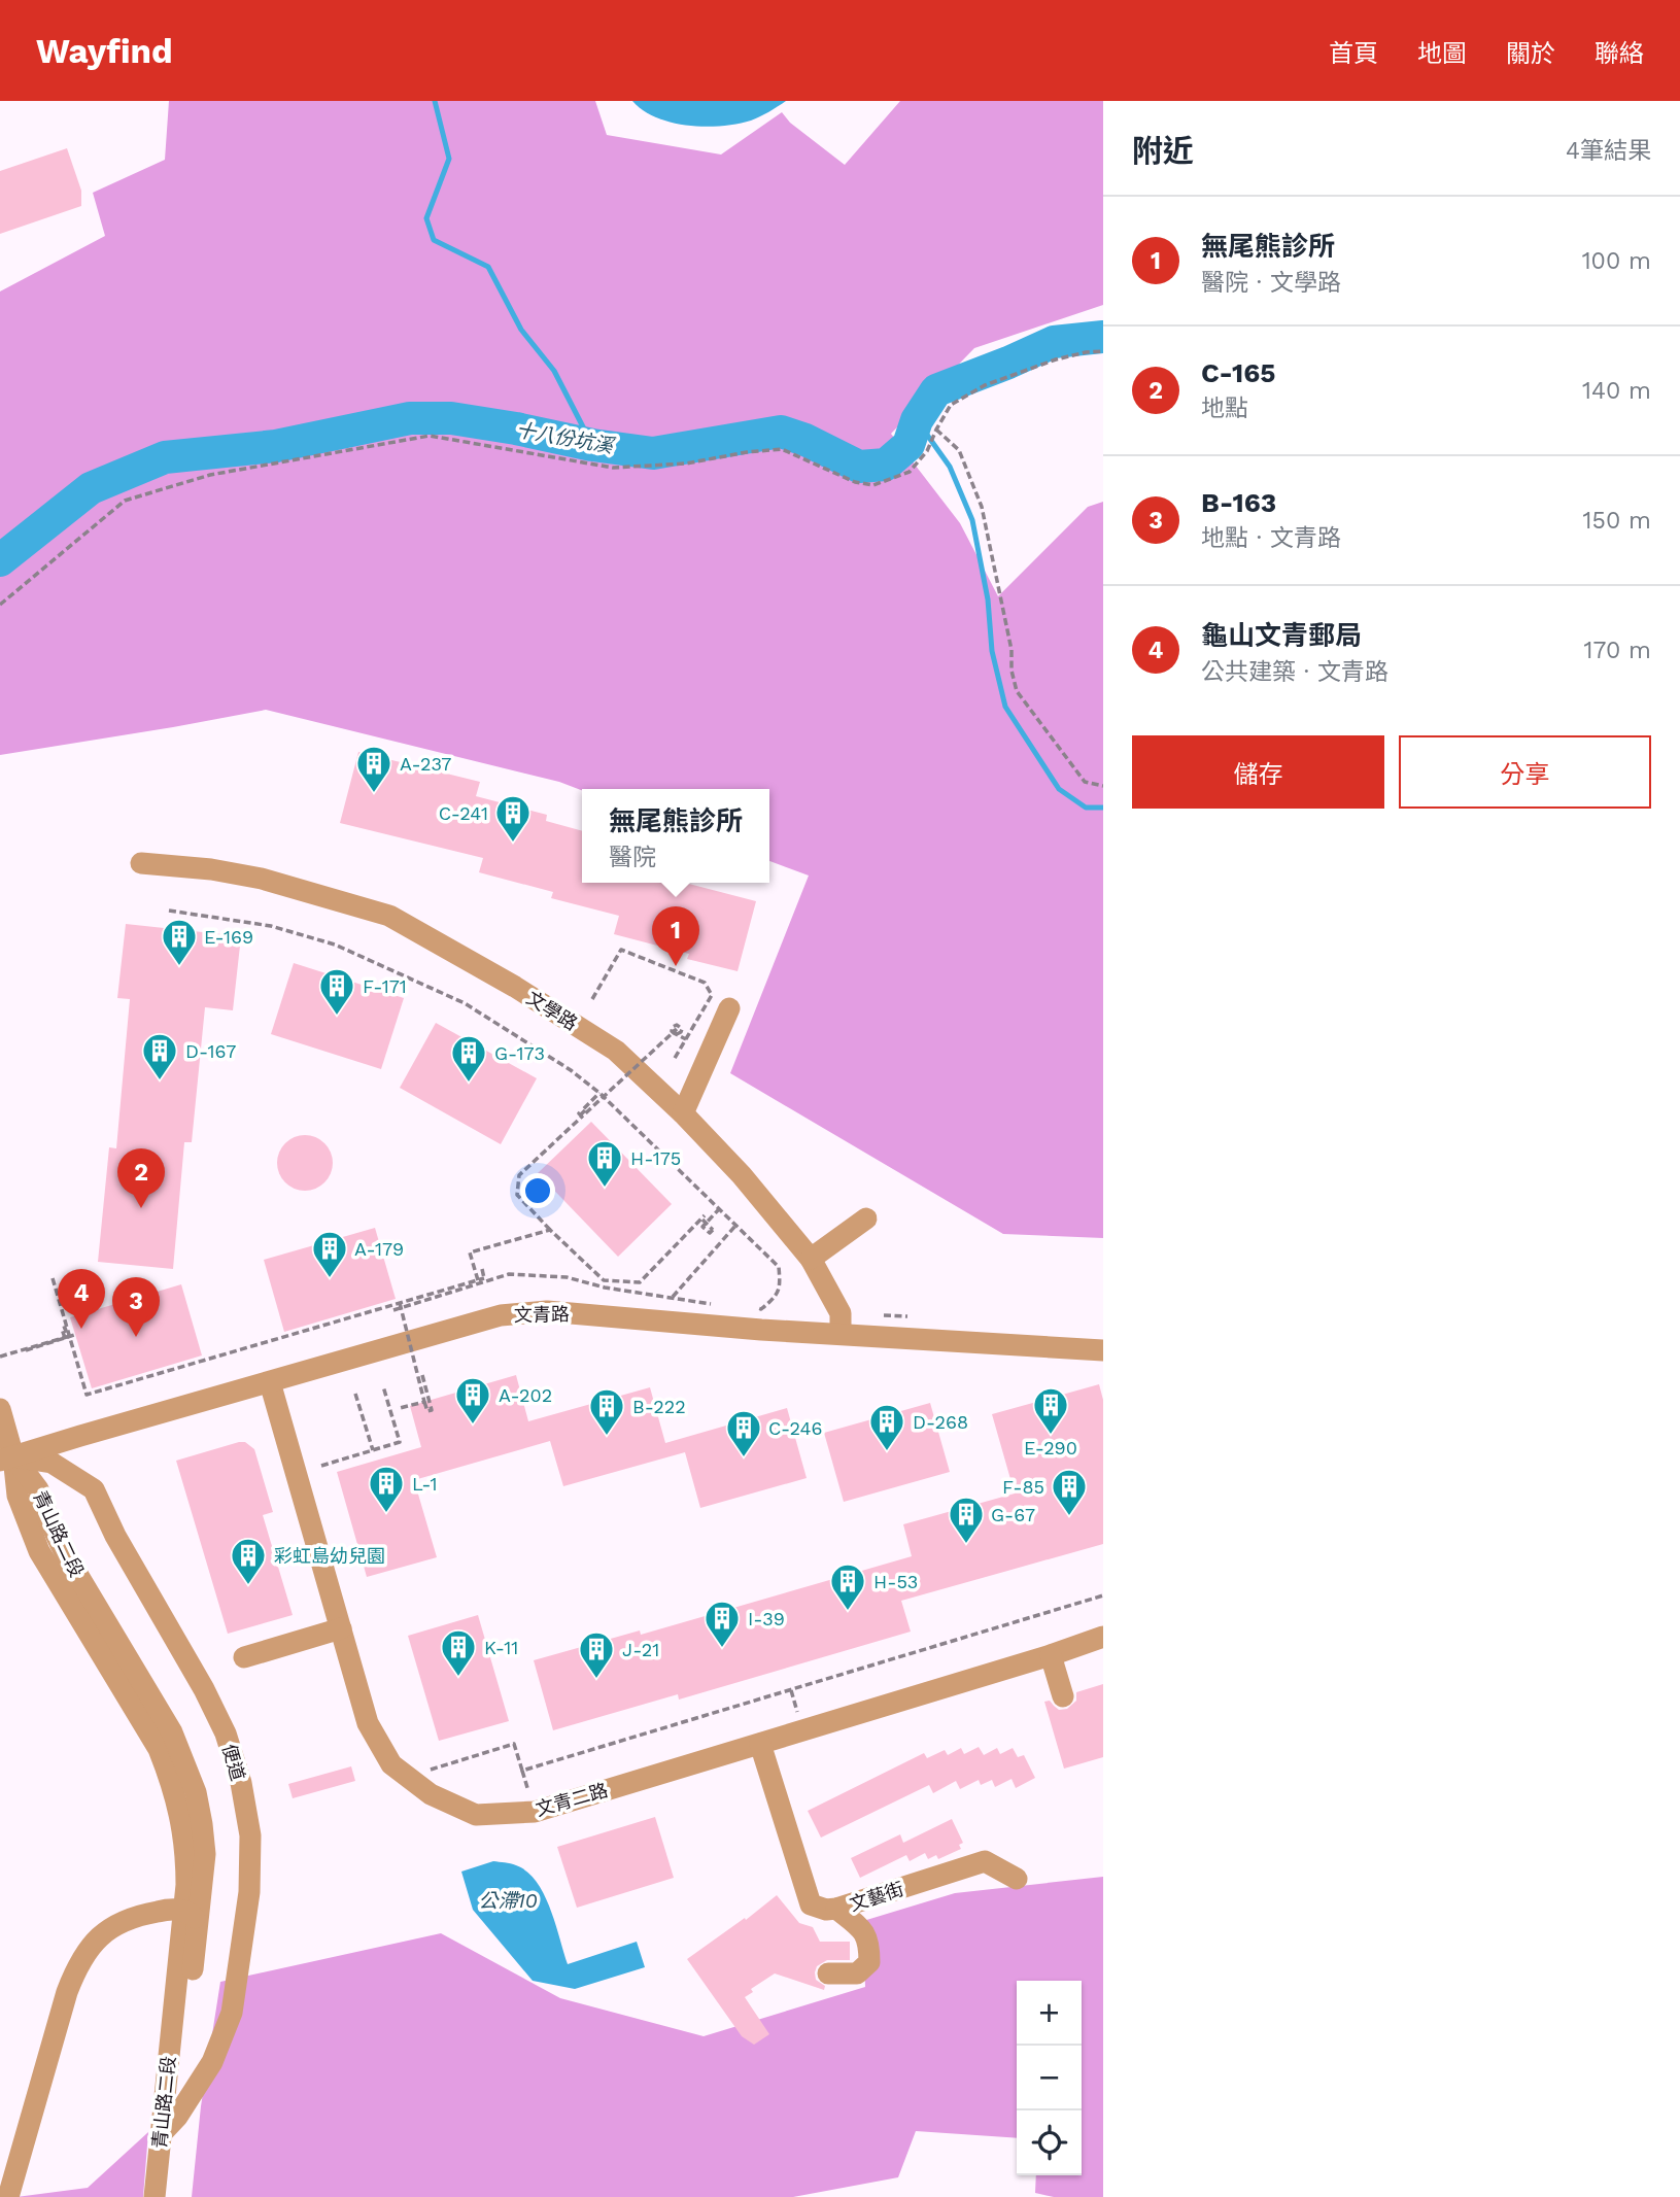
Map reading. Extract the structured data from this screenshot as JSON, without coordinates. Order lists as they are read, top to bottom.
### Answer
{
  "streets": {
    "street": [
      "文學路",
      "文青路",
      "青山路二段",
      "便道",
      "文青二路",
      "文藝街"
    ]
  },
  "crossings": [
    ["文學路", "文青路"],
    ["文青路", "青山路二段"],
    ["文青路", "便道"],
    ["文青路", "文青二路"],
    ["青山路二段", "便道"],
    ["文青二路", "文藝街"]
  ],
  "water": ["十八份坑溪", "公滯10"],
  "places": {
    "building": [
      "A-237",
      "C-241",
      "E-169",
      "F-171",
      "D-167",
      "G-173",
      "H-175",
      "A-179",
      "A-202",
      "E-290",
      "B-222",
      "D-268",
      "C-246",
      "L-1",
      "F-85",
      "G-67",
      "彩虹島幼兒園",
      "H-53",
      "I-39",
      "K-11",
      "J-21"
    ]
  },
  "page": {
    "header": "Wayfind",
    "nav": [
      "首頁",
      "地圖",
      "關於",
      "聯絡"
    ],
    "heading": ["附近", "4筆結果"],
    "list": [
      {
        "mark": "1",
        "name": "無尾熊診所",
        "note": "醫院 · 文學路",
        "value": "100 m"
      },
      {
        "mark": "2",
        "name": "C-165",
        "note": "地點",
        "value": "140 m"
      },
      {
        "mark": "3",
        "name": "B-163",
        "note": "地點 · 文青路",
        "value": "150 m"
      },
      {
        "mark": "4",
        "name": "龜山文青郵局",
        "note": "公共建築 · 文青路",
        "value": "170 m"
      }
    ],
    "buttons": ["儲存", "分享"],
    "popup": ["無尾熊診所", "醫院"],
    "pins": [
      "1",
      "2",
      "4",
      "3"
    ],
    "map_buttons": ["+", "−"]
  }
}
